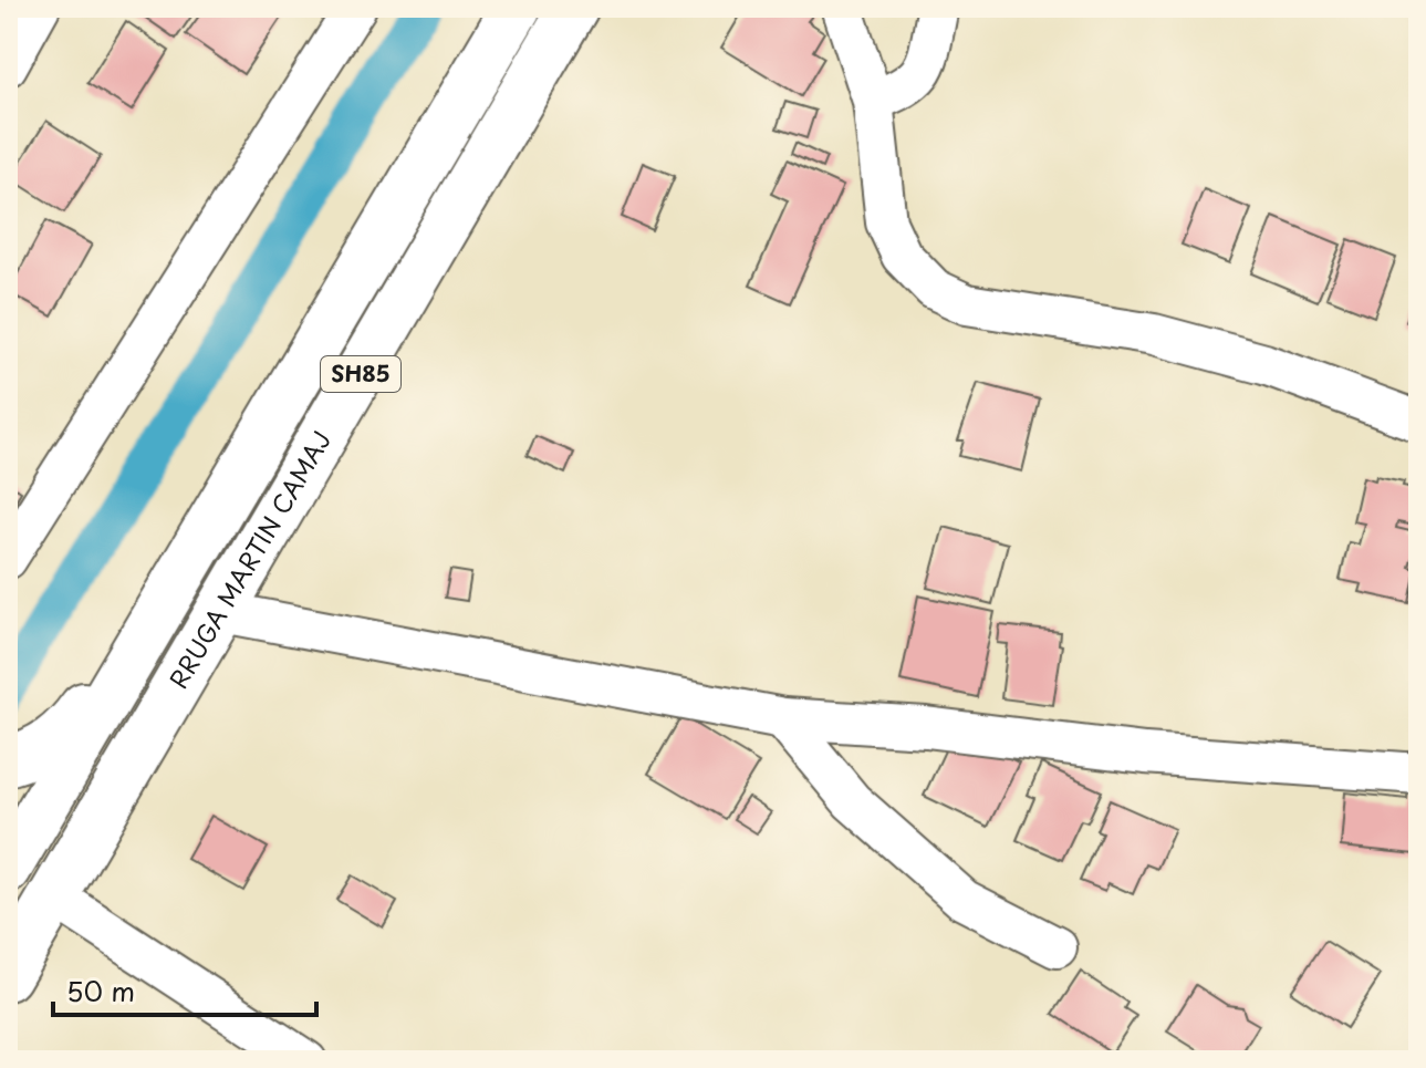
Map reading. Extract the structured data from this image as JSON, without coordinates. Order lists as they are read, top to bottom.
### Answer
{
  "streets": {
    "highway": ["SH85", "RRUGA MARTIN CAMAJ"]
  },
  "scale_bar": "50 m"
}
